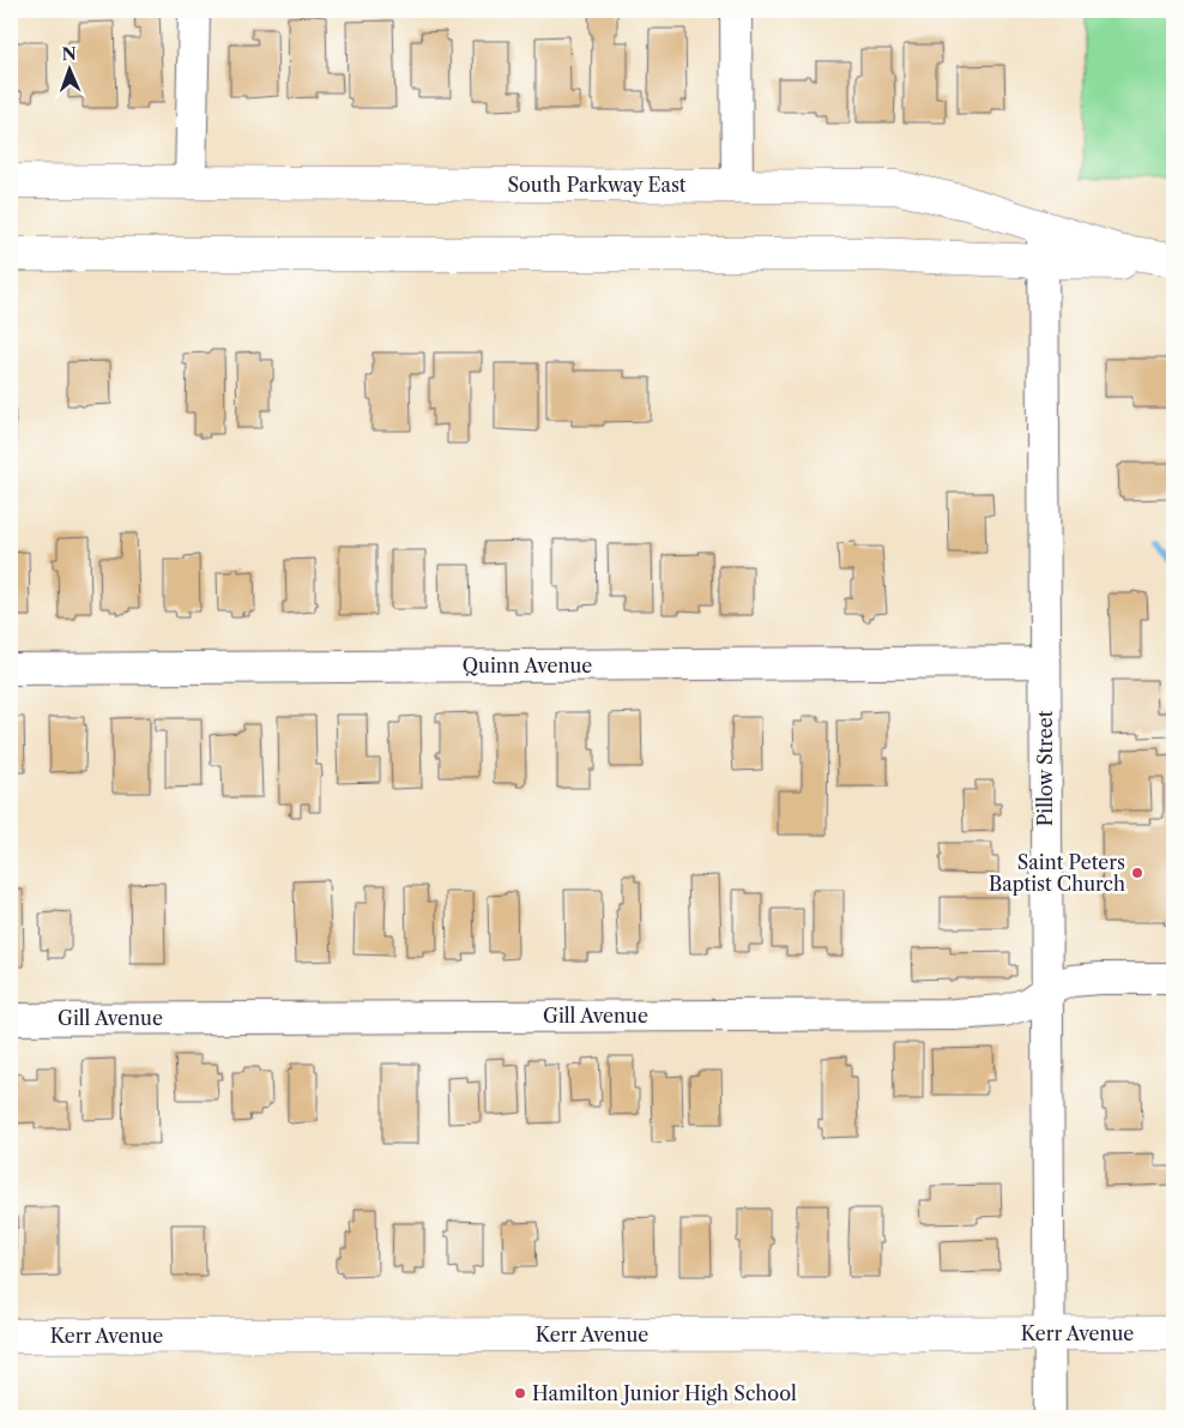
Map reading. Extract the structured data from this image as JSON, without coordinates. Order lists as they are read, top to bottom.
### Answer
{
  "streets": {
    "main road": ["South Parkway East", "Kerr Avenue"],
    "street": ["Quinn Avenue", "Pillow Street", "Gill Avenue"]
  },
  "crossings": [
    ["South Parkway East", "Pillow Street"],
    ["Quinn Avenue", "Pillow Street"],
    ["Pillow Street", "Gill Avenue"],
    ["Pillow Street", "Kerr Avenue"]
  ],
  "places": ["Saint Peters Baptist Church", "Hamilton Junior High School"],
  "north": "top"
}
